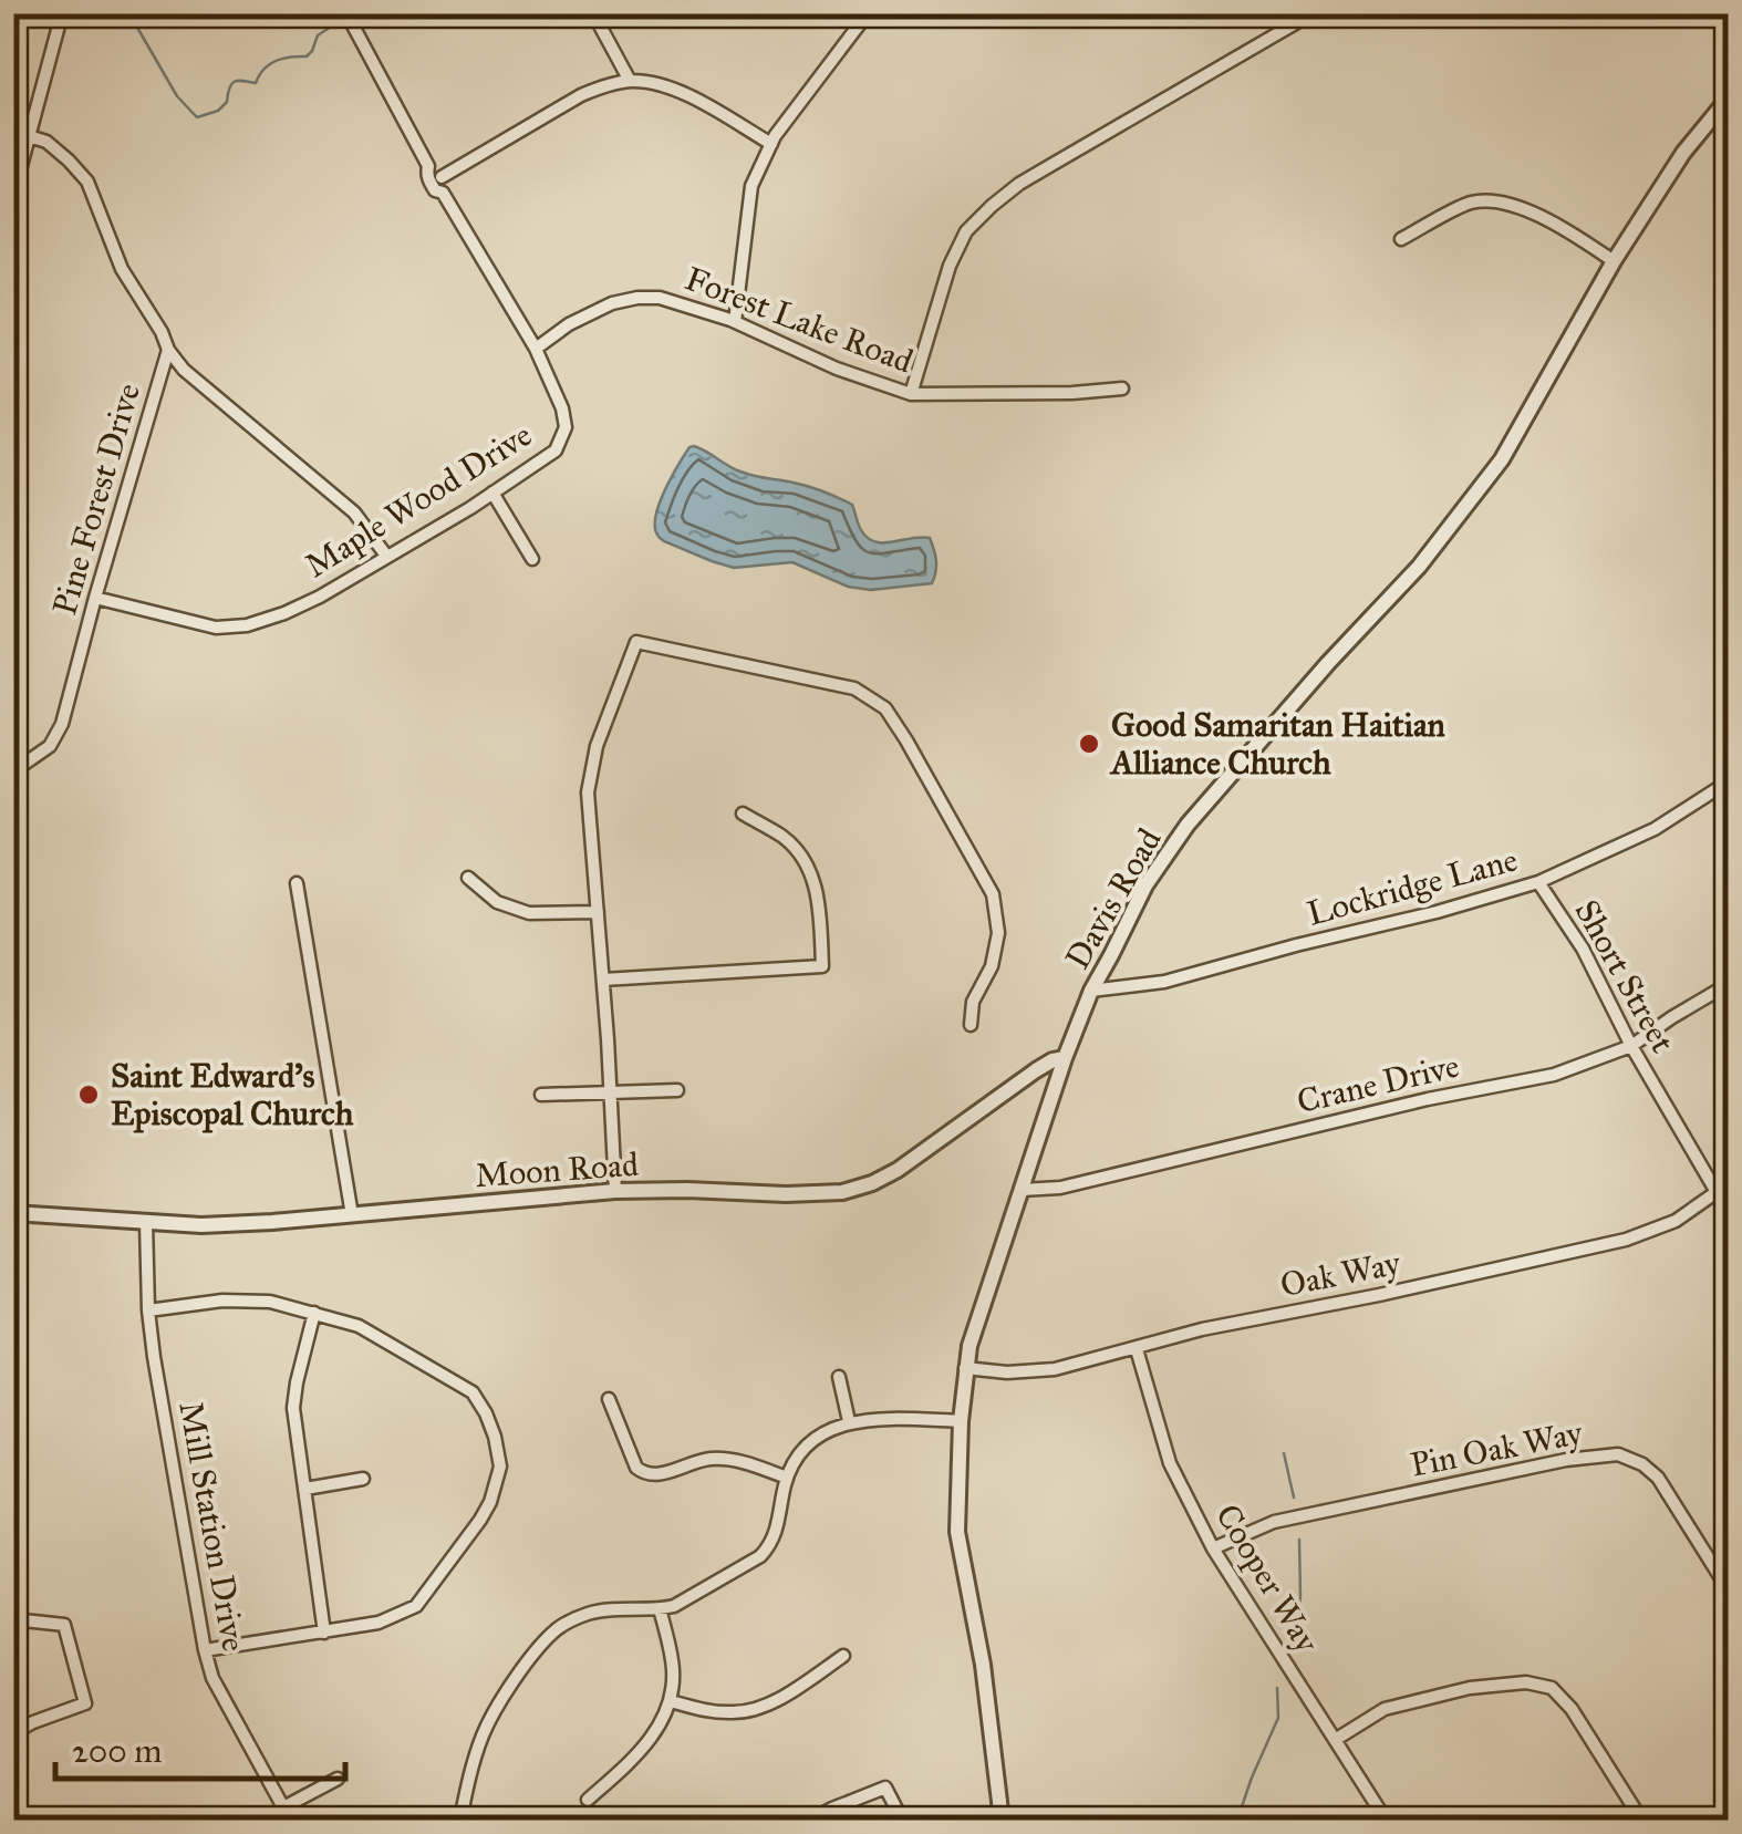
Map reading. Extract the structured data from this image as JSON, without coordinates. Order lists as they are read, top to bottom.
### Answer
{
  "streets": {
    "street": [
      "Forest Lake Road",
      "Pine Forest Drive",
      "Maple Wood Drive",
      "Lockridge Lane",
      "Davis Road",
      "Short Street",
      "Crane Drive",
      "Moon Road",
      "Oak Way",
      "Pin Oak Way",
      "Mill Station Drive",
      "Cooper Way"
    ]
  },
  "crossings": [
    ["Forest Lake Road", "Maple Wood Drive"],
    ["Pine Forest Drive", "Maple Wood Drive"],
    ["Lockridge Lane", "Davis Road"],
    ["Lockridge Lane", "Short Street"],
    ["Davis Road", "Crane Drive"],
    ["Davis Road", "Moon Road"],
    ["Davis Road", "Oak Way"],
    ["Short Street", "Crane Drive"],
    ["Short Street", "Oak Way"],
    ["Moon Road", "Mill Station Drive"],
    ["Oak Way", "Cooper Way"],
    ["Pin Oak Way", "Cooper Way"]
  ],
  "places": ["Good Samaritan Haitian Alliance Church", "Saint Edward's Episcopal Church"],
  "scale_bar": "200 m"
}
